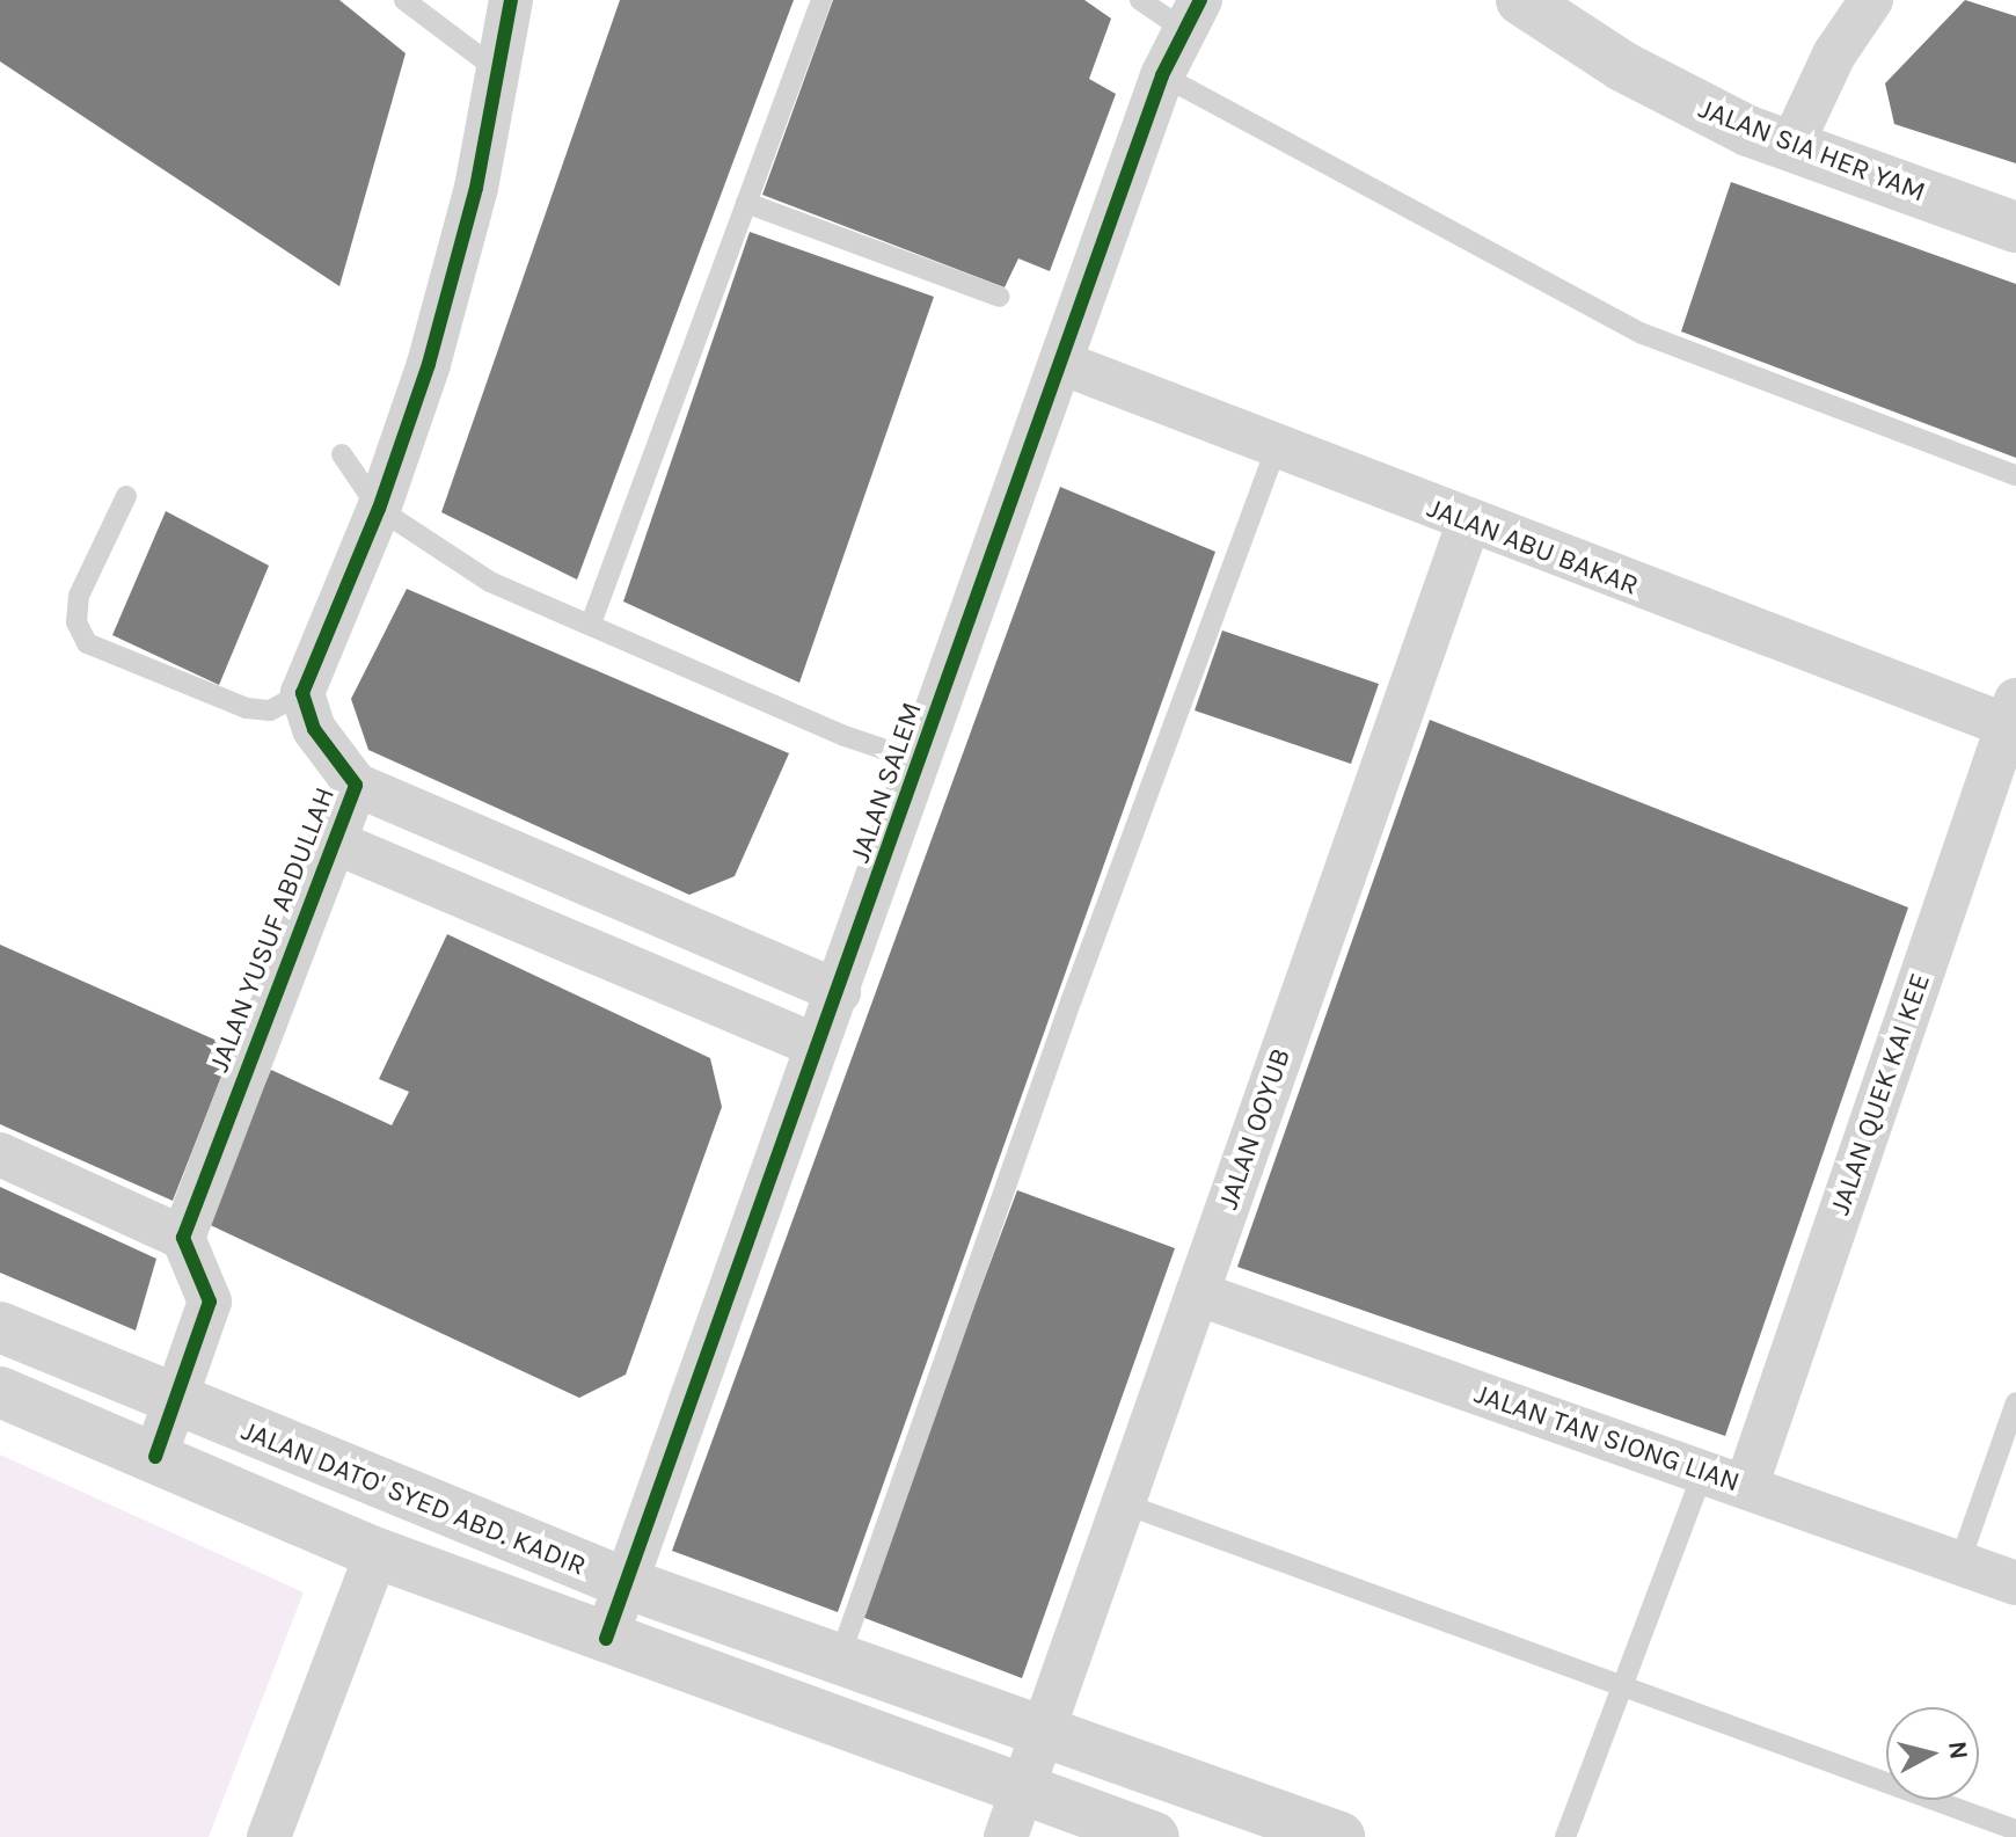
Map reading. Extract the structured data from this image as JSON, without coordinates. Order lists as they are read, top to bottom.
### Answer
{
  "streets": {
    "street": [
      "JALAN SIA HER YAM",
      "JALAN ABU BAKAR",
      "JALAN SALEM",
      "JALAN YUSUF ABDULLAH",
      "JALAN QUEK KAI KEE",
      "JALAN OOYUB",
      "JALAN TAN SIONG LIAN",
      "JALAN DATO' SYED ABD. KADIR"
    ]
  },
  "crossings": [
    ["JALAN ABU BAKAR", "JALAN SALEM"],
    ["JALAN ABU BAKAR", "JALAN QUEK KAI KEE"],
    ["JALAN ABU BAKAR", "JALAN OOYUB"],
    ["JALAN SALEM", "JALAN DATO' SYED ABD. KADIR"],
    ["JALAN QUEK KAI KEE", "JALAN TAN SIONG LIAN"],
    ["JALAN OOYUB", "JALAN TAN SIONG LIAN"],
    ["JALAN OOYUB", "JALAN DATO' SYED ABD. KADIR"]
  ],
  "north": "right"
}
